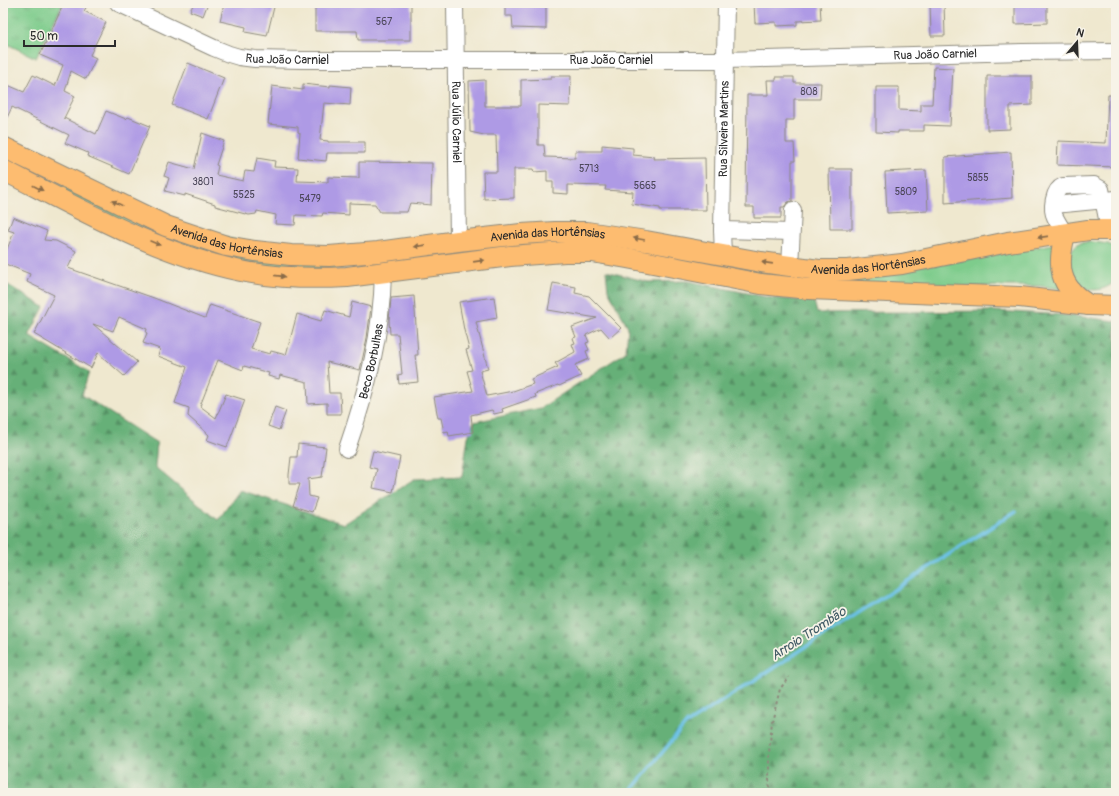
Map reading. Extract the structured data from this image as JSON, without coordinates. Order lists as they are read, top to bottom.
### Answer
{
  "streets": {
    "main road": ["Avenida das Hortênsias"],
    "street": [
      "Rua João Carniel",
      "Rua Júlio Carniel",
      "Rua Silveira Martins",
      "Beco Borbulhas"
    ]
  },
  "crossings": [
    ["Rua João Carniel", "Rua Júlio Carniel"],
    ["Rua João Carniel", "Rua Silveira Martins"],
    ["Rua Júlio Carniel", "Avenida das Hortênsias"],
    ["Rua Silveira Martins", "Avenida das Hortênsias"],
    ["Avenida das Hortênsias", "Beco Borbulhas"]
  ],
  "water": ["Arroio Trombão"],
  "house_numbers": [
    "567",
    "808",
    "5713",
    "5855",
    "3801",
    "5665",
    "5809",
    "5525",
    "5479"
  ],
  "scale_bar": "50 m",
  "north": "top"
}
